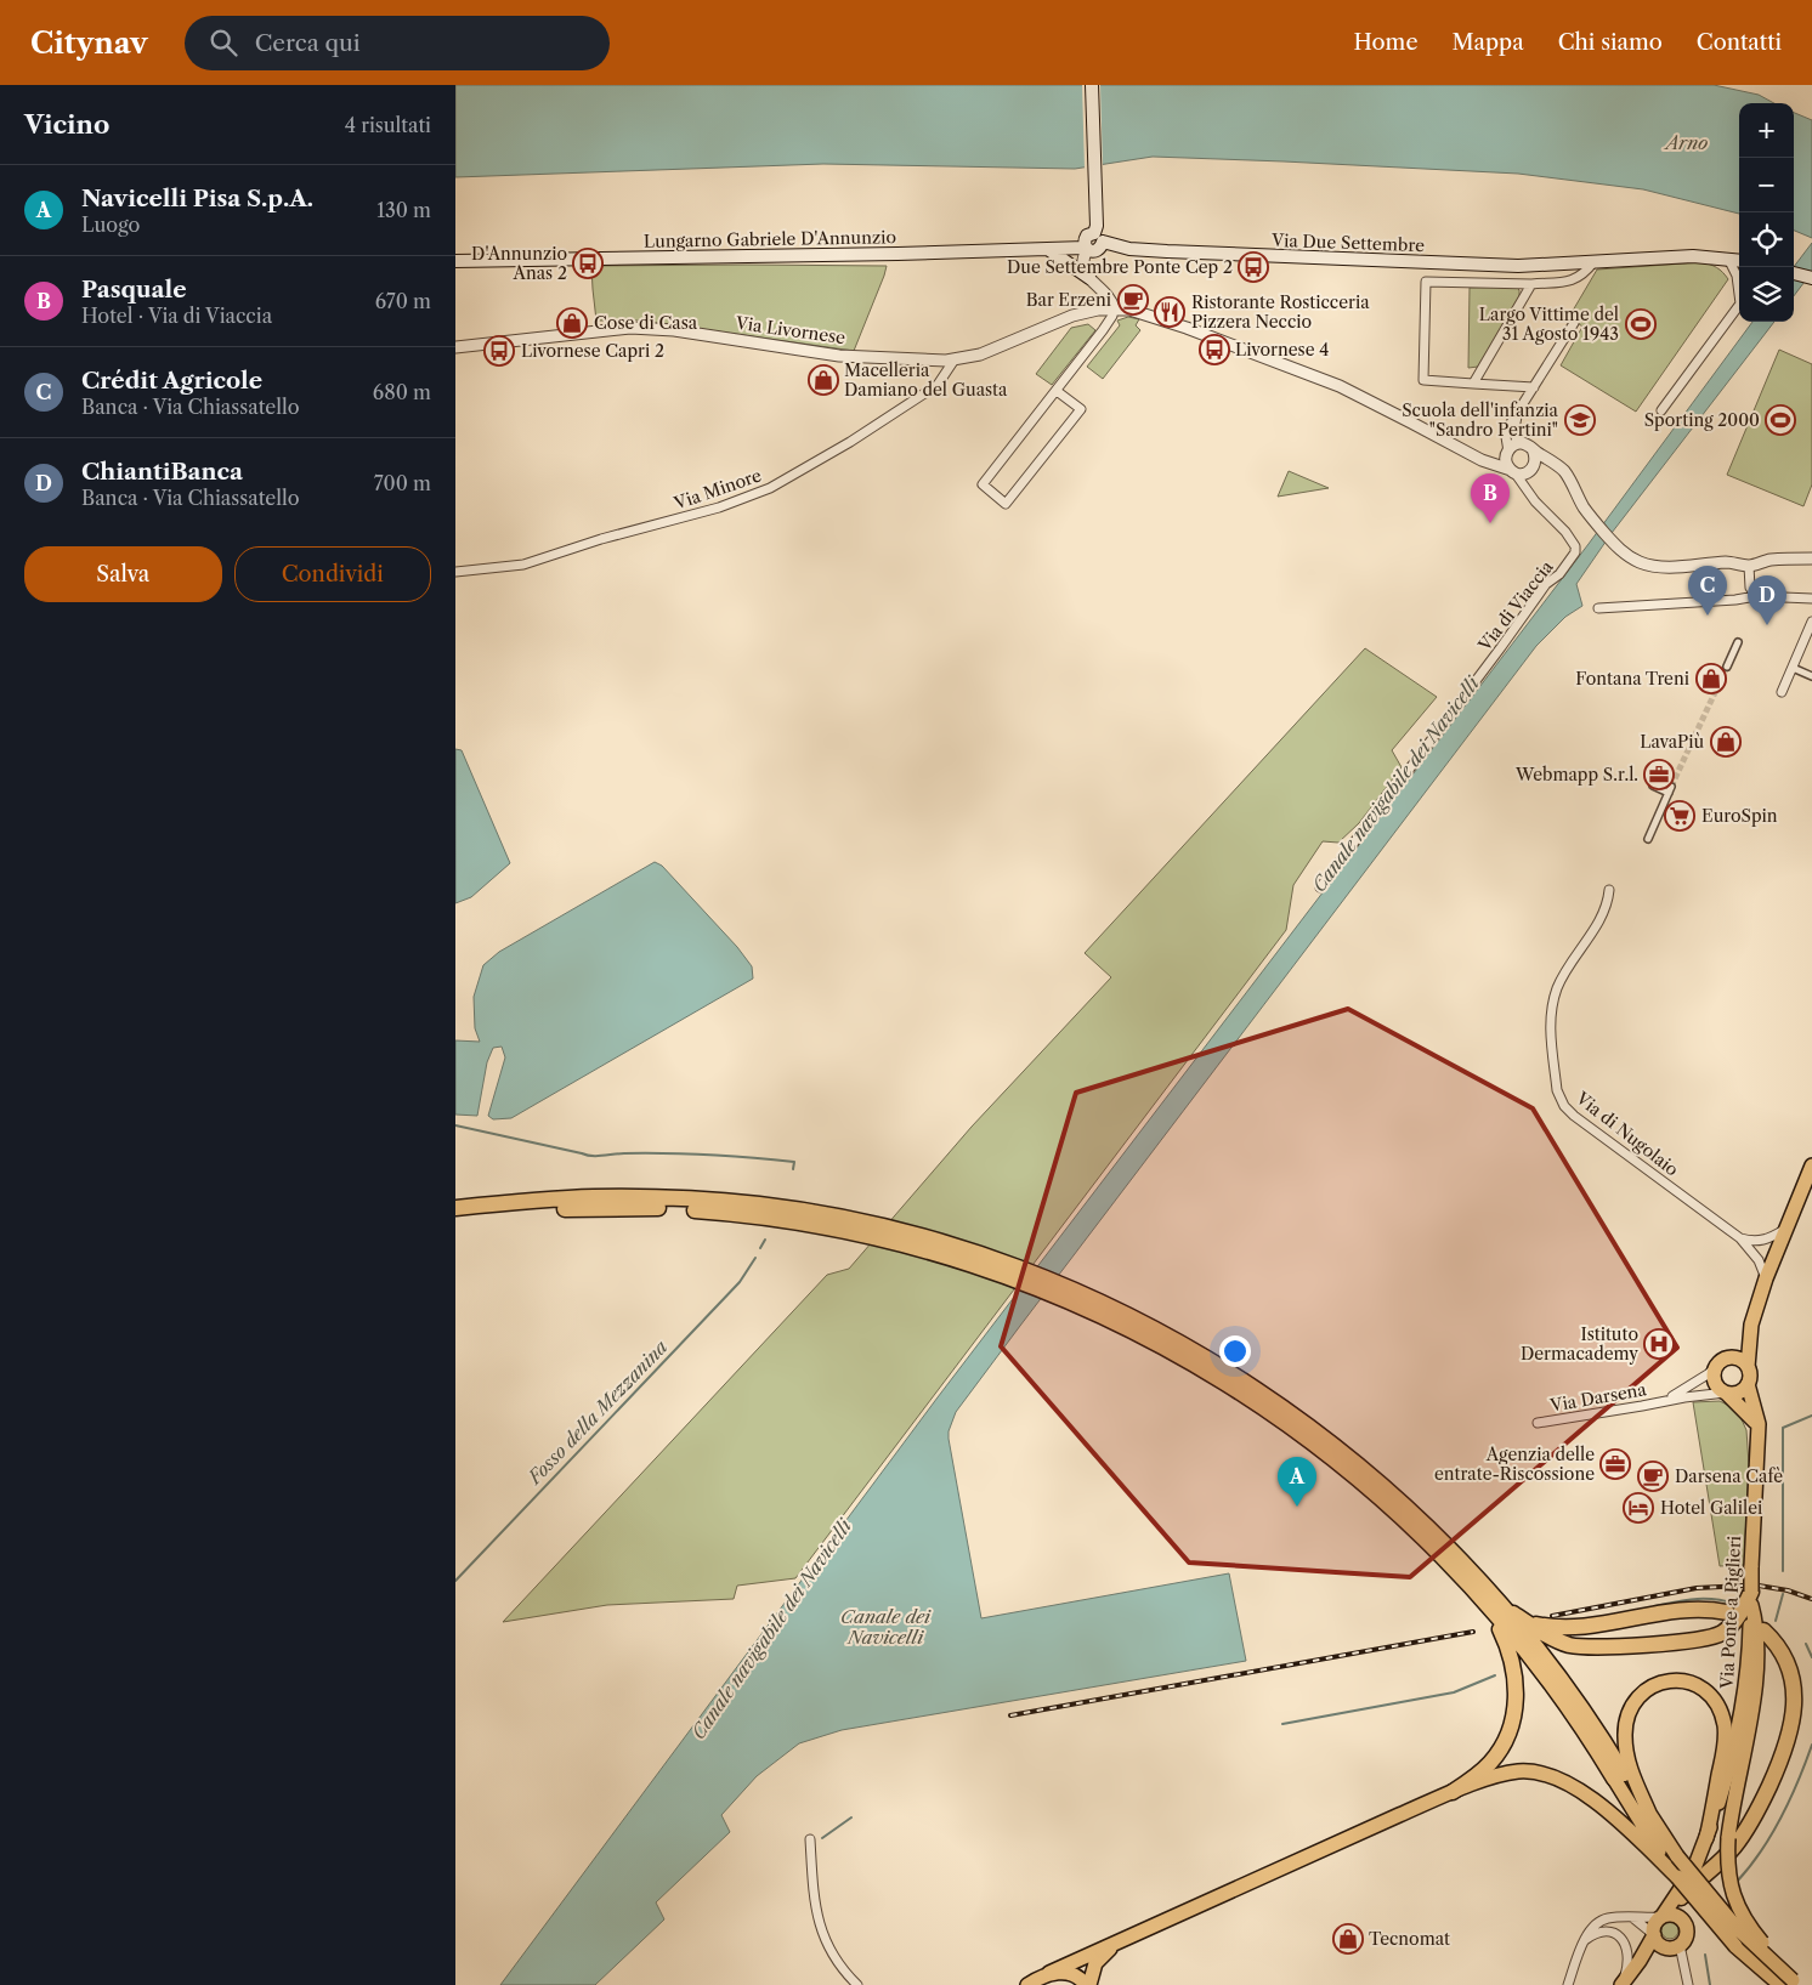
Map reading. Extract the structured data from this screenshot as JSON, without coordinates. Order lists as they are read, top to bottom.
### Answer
{
  "streets": {
    "main road": ["Lungarno Gabriele D'Annunzio", "Via Due Settembre", "Via Ponte a Piglieri"],
    "street": [
      "Via Livornese",
      "Via Minore",
      "Via di Viaccia",
      "Via di Nugolaio",
      "Via Darsena"
    ]
  },
  "crossings": [
    ["Via Livornese", "Via Minore"],
    ["Via Livornese", "Via di Viaccia"],
    ["Via Darsena", "Via Ponte a Piglieri"]
  ],
  "water": [
    "Arno",
    "Canale navigabile dei Navicelli",
    "Fosso della Mezzanina",
    "Canale dei Navicelli"
  ],
  "places": {
    "bus stop": [
      "D'Annunzio Anas 2",
      "Due Settembre Ponte Cep 2",
      "Livornese 4",
      "Livornese Capri 2"
    ],
    "cafe": ["Bar Erzeni", "Darsena Cafè"],
    "restaurant": ["Ristorante Rosticceria Pizzera Neccio"],
    "shop": [
      "Cose di Casa",
      "Macelleria Damiano del Guasta",
      "Fontana Treni",
      "LavaPiù",
      "Tecnomat"
    ],
    "sports": ["Largo Vittime del 31 Agosto 1943", "Sporting 2000"],
    "school or university": ["Scuola dell'infanzia \"Sandro Pertini\""],
    "office": ["Webmapp S.r.l.", "Agenzia delle entrate-Riscossione"],
    "supermarket": ["EuroSpin"],
    "hospital": ["Istituto Dermacademy"],
    "hotel": ["Hotel Galilei"]
  },
  "page": {
    "header": "Citynav",
    "search": "Cerca qui",
    "nav": [
      "Home",
      "Mappa",
      "Chi siamo",
      "Contatti"
    ],
    "heading": ["Vicino", "4 risultati"],
    "map_buttons": ["+", "−"],
    "list": [
      {
        "mark": "A",
        "name": "Navicelli Pisa S.p.A.",
        "note": "Luogo",
        "value": "130 m"
      },
      {
        "mark": "B",
        "name": "Pasquale",
        "note": "Hotel · Via di Viaccia",
        "value": "670 m"
      },
      {
        "mark": "C",
        "name": "Crédit Agricole",
        "note": "Banca · Via Chiassatello",
        "value": "680 m"
      },
      {
        "mark": "D",
        "name": "ChiantiBanca",
        "note": "Banca · Via Chiassatello",
        "value": "700 m"
      }
    ],
    "pins": [
      "B",
      "C",
      "D",
      "A"
    ],
    "buttons": ["Salva", "Condividi"]
  }
}
